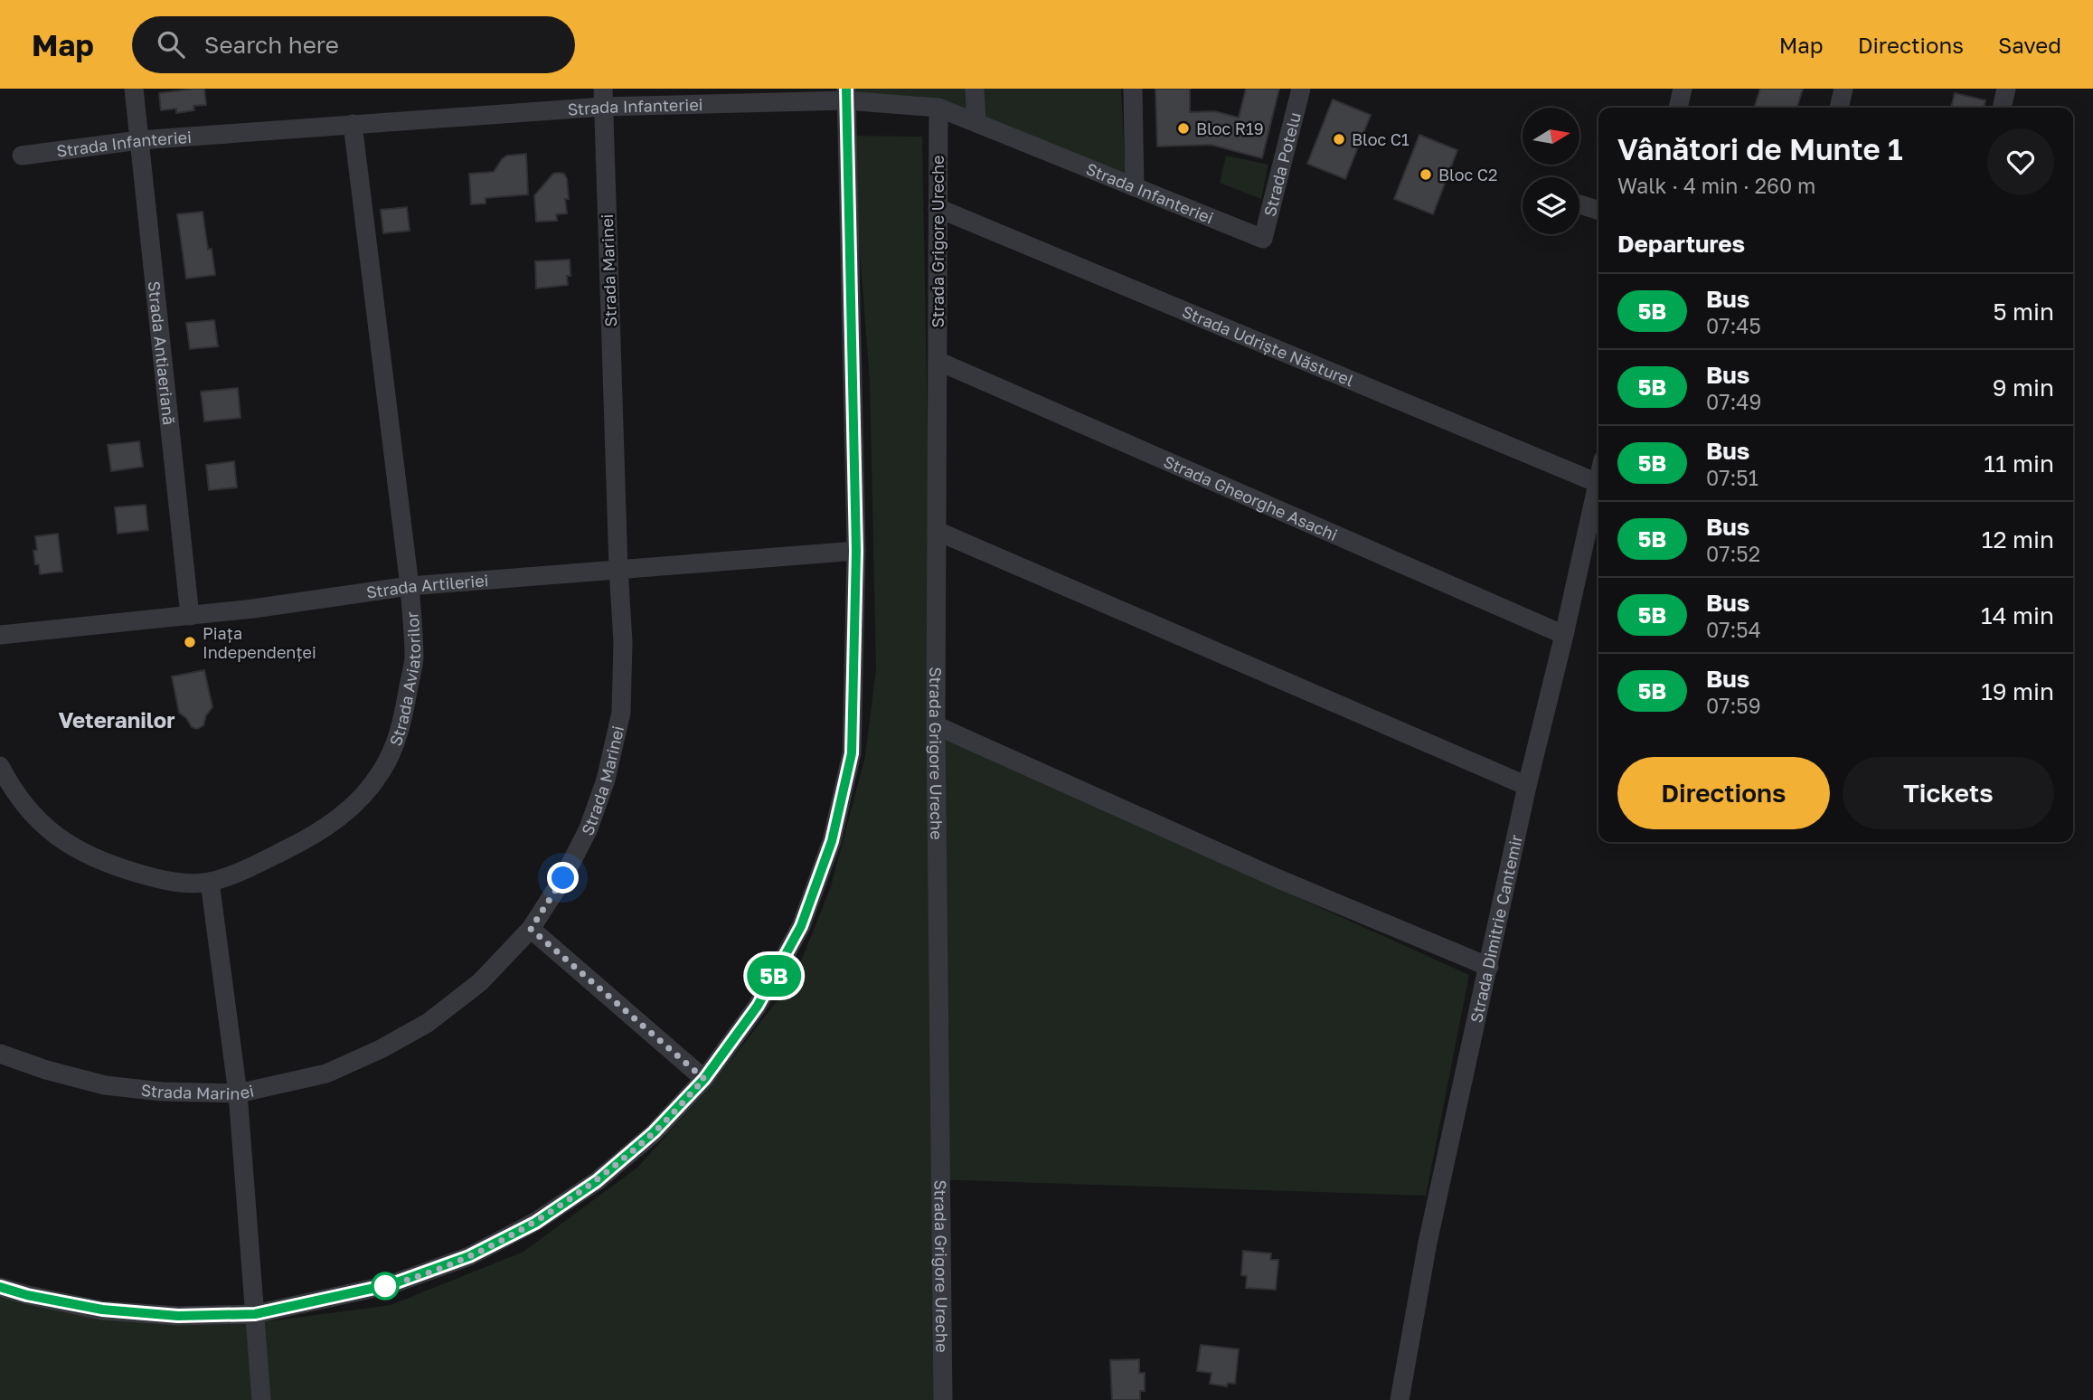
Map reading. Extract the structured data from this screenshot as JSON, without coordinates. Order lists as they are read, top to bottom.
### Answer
{
  "streets": {
    "street": [
      "Strada Infanteriei",
      "Strada Potelu",
      "Strada Grigore Ureche",
      "Strada Marinei",
      "Strada Udriște Năsturel",
      "Strada Antiaeriană",
      "Strada Gheorghe Asachi",
      "Strada Artileriei",
      "Strada Aviatorilor",
      "Strada Dimitrie Cantemir"
    ]
  },
  "crossings": [
    ["Strada Infanteriei", "Strada Potelu"],
    ["Strada Infanteriei", "Strada Grigore Ureche"],
    ["Strada Infanteriei", "Strada Marinei"],
    ["Strada Infanteriei", "Strada Antiaeriană"],
    ["Strada Infanteriei", "Strada Aviatorilor"],
    ["Strada Grigore Ureche", "Strada Udriște Năsturel"],
    ["Strada Grigore Ureche", "Strada Gheorghe Asachi"],
    ["Strada Marinei", "Strada Artileriei"],
    ["Strada Udriște Năsturel", "Strada Dimitrie Cantemir"],
    ["Strada Antiaeriană", "Strada Artileriei"],
    ["Strada Gheorghe Asachi", "Strada Dimitrie Cantemir"],
    ["Strada Artileriei", "Strada Aviatorilor"]
  ],
  "districts": ["Veteranilor"],
  "places": [
    "Bloc R19",
    "Bloc C1",
    "Bloc C2",
    "Piața Independenței"
  ],
  "lines": ["bus line 5B"],
  "north": "right",
  "page": {
    "header": "Map",
    "search": "Search here",
    "nav": ["Map", "Directions", "Saved"],
    "on_map": "5B",
    "heading": [
      ["Vânători de Munte 1", "Walk · 4 min · 260 m"],
      "Departures"
    ],
    "list": [
      {
        "mark": "5B",
        "name": "Bus",
        "note": "07:45",
        "value": "5 min"
      },
      {
        "mark": "5B",
        "name": "Bus",
        "note": "07:49",
        "value": "9 min"
      },
      {
        "mark": "5B",
        "name": "Bus",
        "note": "07:51",
        "value": "11 min"
      },
      {
        "mark": "5B",
        "name": "Bus",
        "note": "07:52",
        "value": "12 min"
      },
      {
        "mark": "5B",
        "name": "Bus",
        "note": "07:54",
        "value": "14 min"
      },
      {
        "mark": "5B",
        "name": "Bus",
        "note": "07:59",
        "value": "19 min"
      }
    ],
    "buttons": ["Directions", "Tickets"]
  }
}
